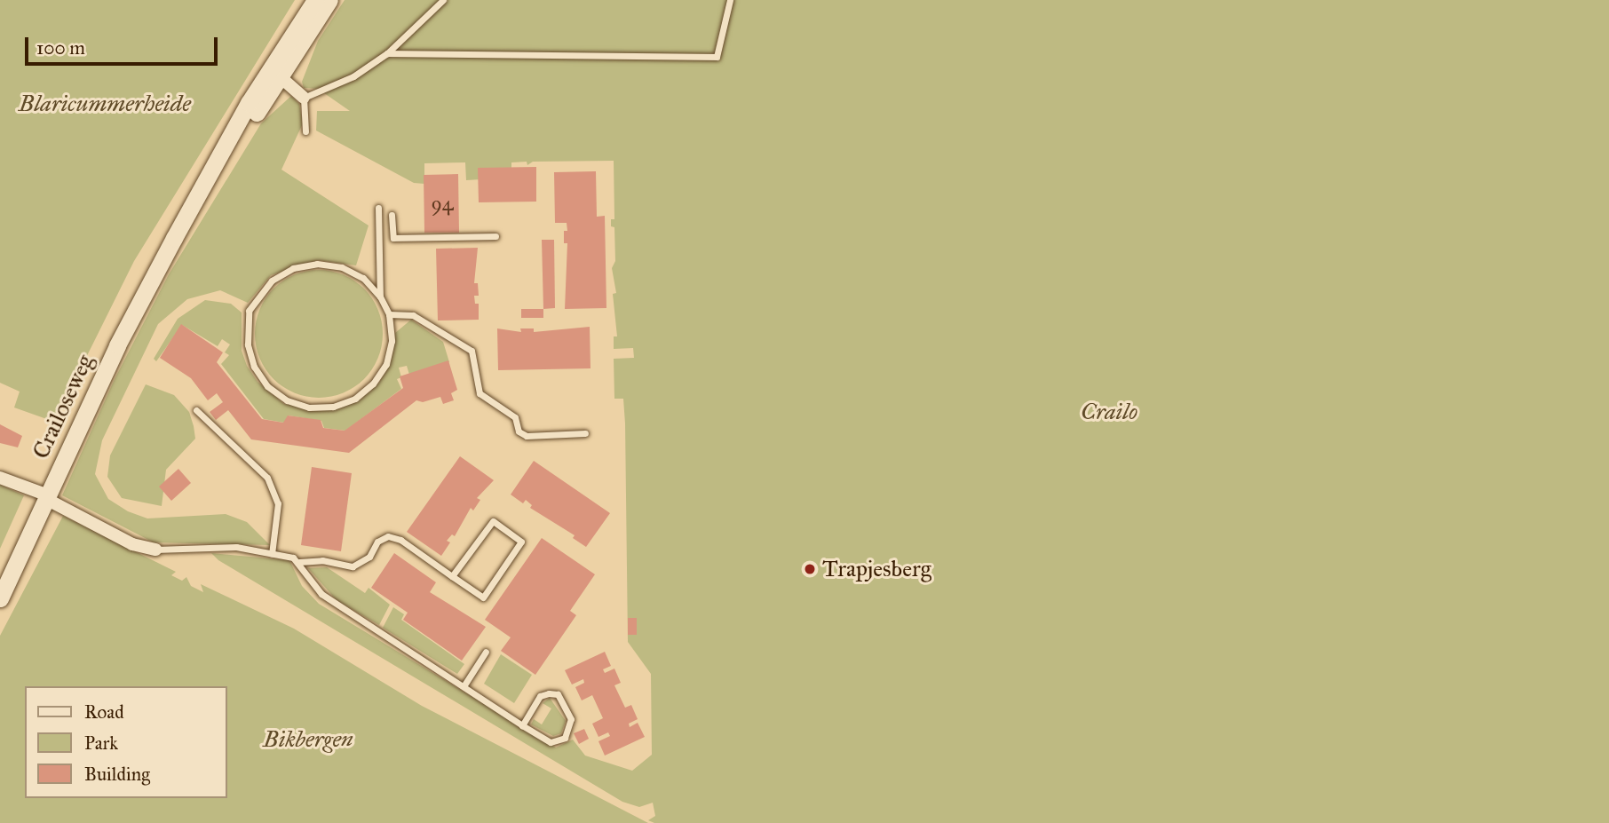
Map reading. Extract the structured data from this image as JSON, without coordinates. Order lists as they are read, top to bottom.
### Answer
{
  "streets": {
    "main road": ["Crailoseweg"]
  },
  "parks": ["Blaricummerheide", "Crailo", "Bikbergen"],
  "places": ["Trapjesberg"],
  "house_numbers": ["94"],
  "legend": ["Road", "Park", "Building"],
  "scale_bar": "100 m"
}
